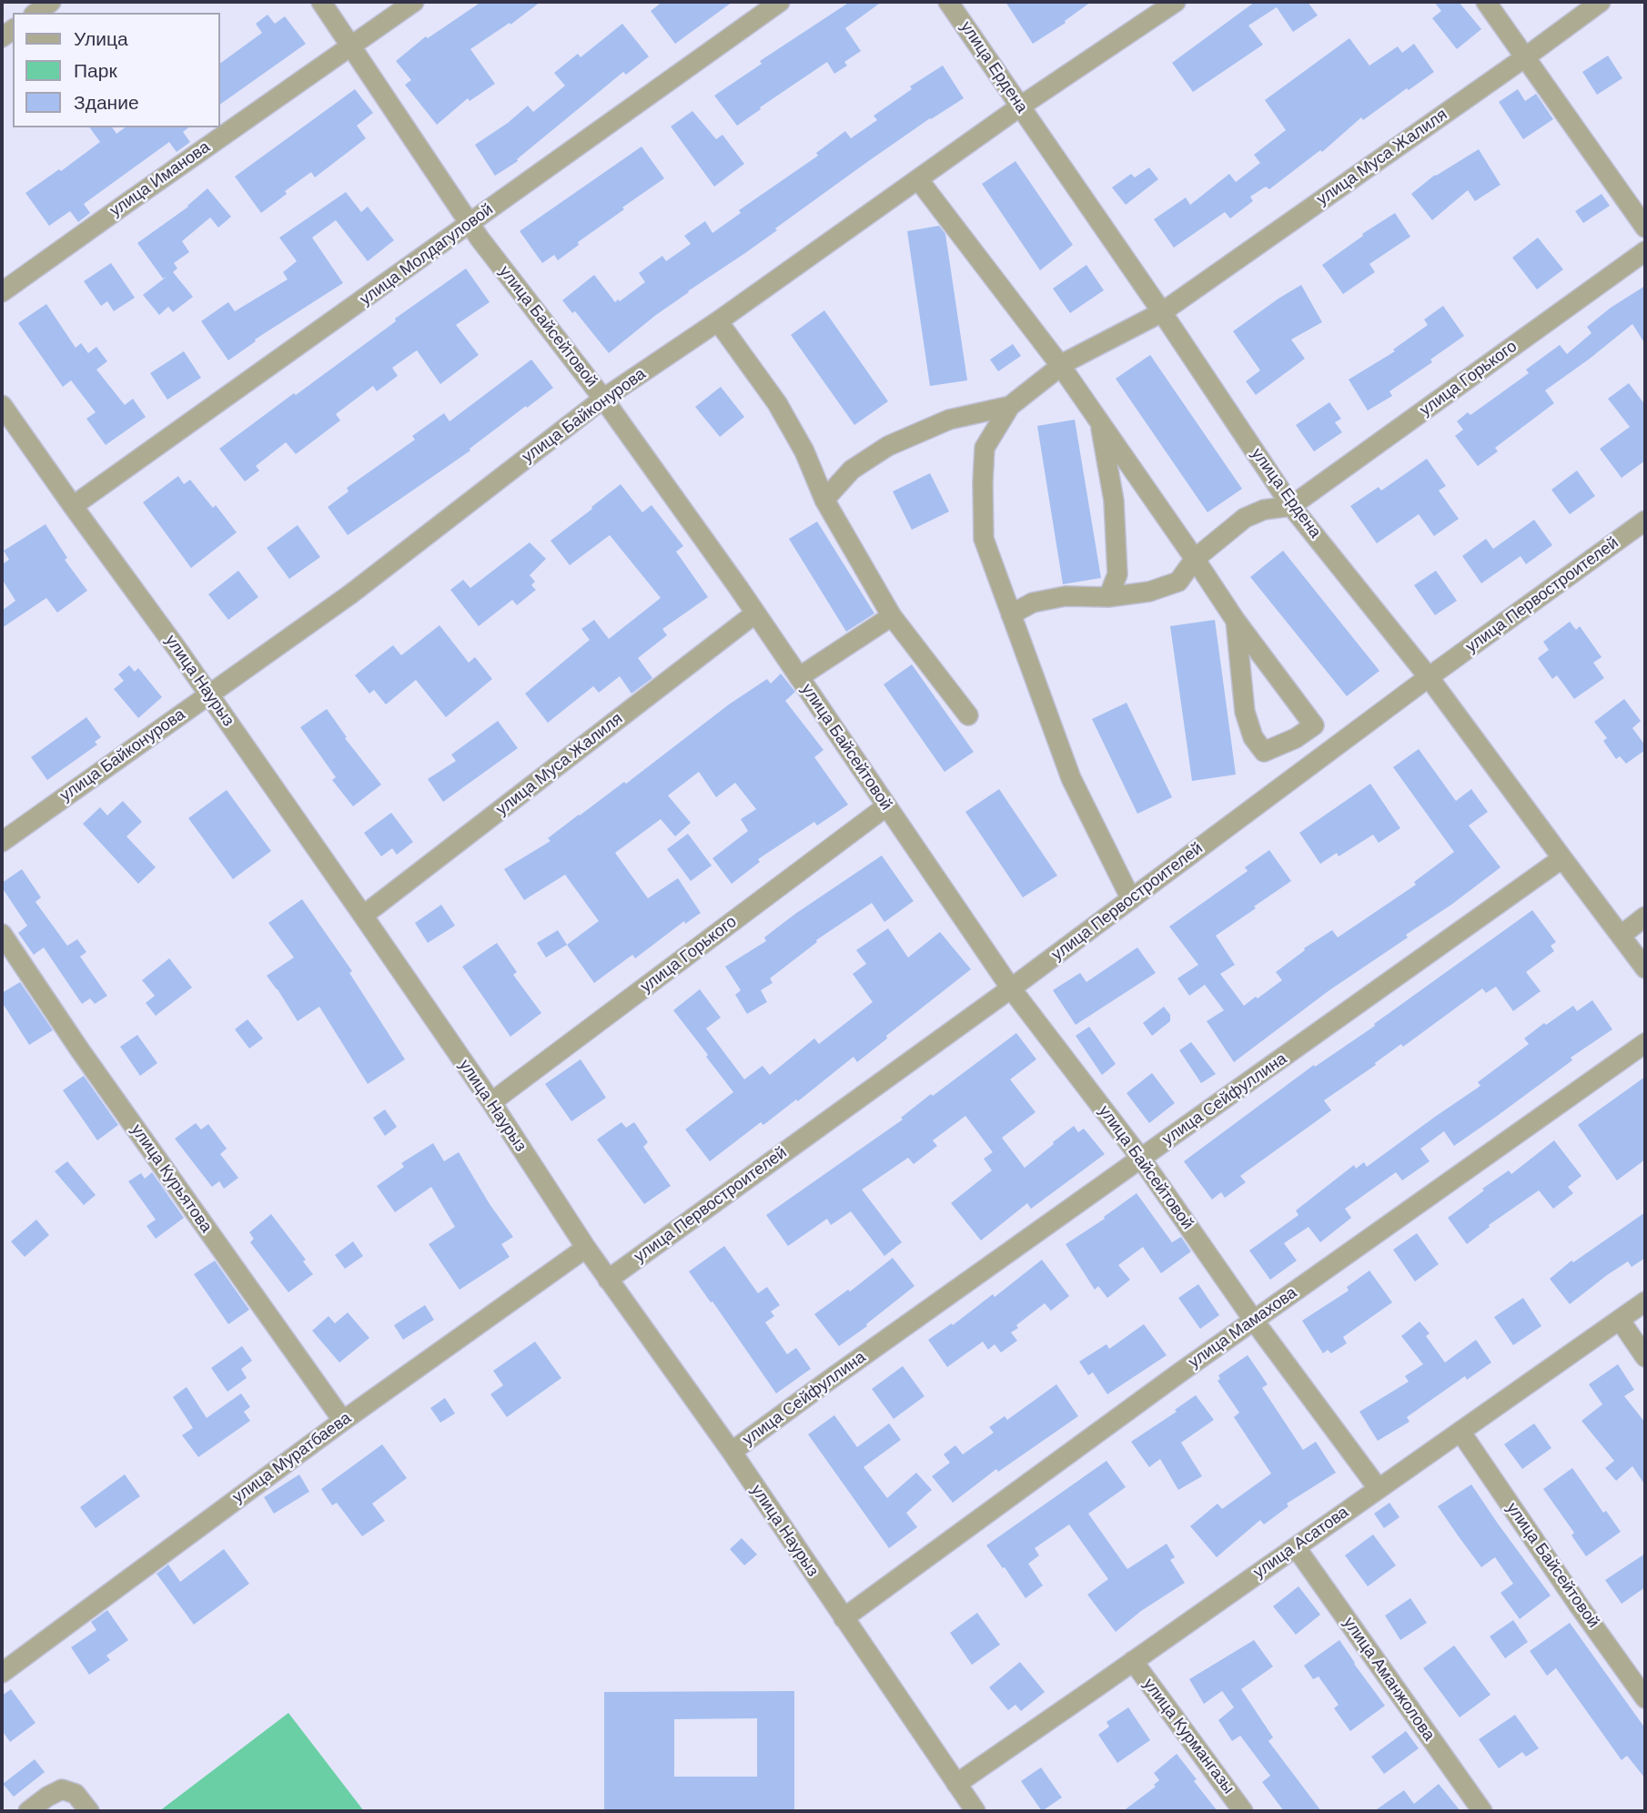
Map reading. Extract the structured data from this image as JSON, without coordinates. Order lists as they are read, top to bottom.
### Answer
{
  "streets": {
    "street": [
      "улица Ердена",
      "улица Муса Жалиля",
      "улица Иманова",
      "улица Молдагуловой",
      "улица Байсейтовой",
      "улица Горького",
      "улица Байконурова",
      "улица Первостроителей",
      "улица Наурыз",
      "улица Сейфуллина",
      "улица Курьятова",
      "улица Мамахова",
      "улица Муратбаева",
      "улица Асатова",
      "улица Аманжолова",
      "улица Курмангазы"
    ]
  },
  "crossings": [
    ["улица Ердена", "улица Муса Жалиля"],
    ["улица Ердена", "улица Горького"],
    ["улица Ердена", "улица Байконурова"],
    ["улица Ердена", "улица Первостроителей"],
    ["улица Ердена", "улица Сейфуллина"],
    ["улица Муса Жалиля", "улица Байсейтовой"],
    ["улица Муса Жалиля", "улица Наурыз"],
    ["улица Иманова", "улица Байсейтовой"],
    ["улица Молдагуловой", "улица Байсейтовой"],
    ["улица Молдагуловой", "улица Наурыз"],
    ["улица Байсейтовой", "улица Горького"],
    ["улица Байсейтовой", "улица Байконурова"],
    ["улица Байсейтовой", "улица Первостроителей"],
    ["улица Байсейтовой", "улица Сейфуллина"],
    ["улица Байсейтовой", "улица Мамахова"],
    ["улица Байсейтовой", "улица Асатова"],
    ["улица Горького", "улица Наурыз"],
    ["улица Байконурова", "улица Наурыз"],
    ["улица Первостроителей", "улица Наурыз"],
    ["улица Наурыз", "улица Сейфуллина"],
    ["улица Наурыз", "улица Мамахова"],
    ["улица Наурыз", "улица Муратбаева"],
    ["улица Наурыз", "улица Асатова"],
    ["улица Курьятова", "улица Муратбаева"],
    ["улица Асатова", "улица Аманжолова"],
    ["улица Асатова", "улица Курмангазы"]
  ],
  "legend": ["Улица", "Парк", "Здание"]
}
